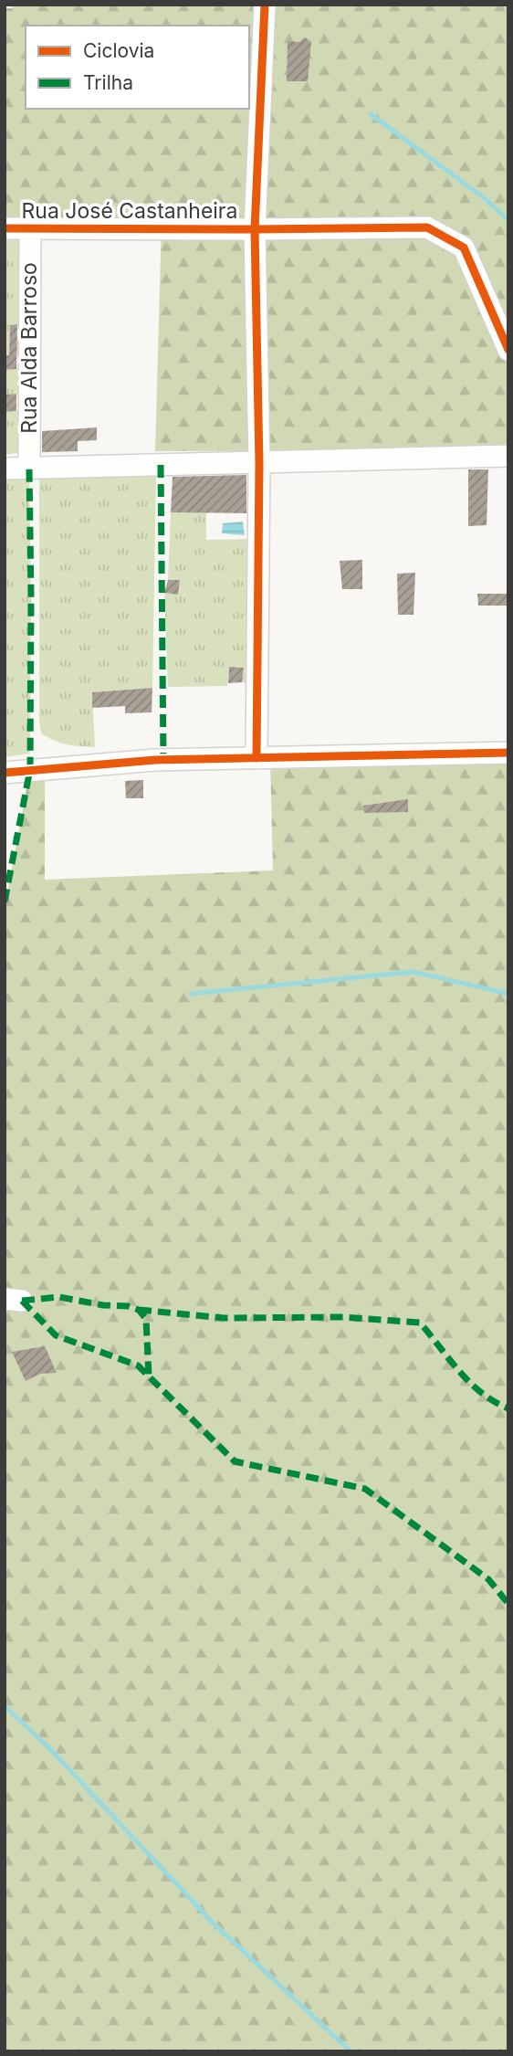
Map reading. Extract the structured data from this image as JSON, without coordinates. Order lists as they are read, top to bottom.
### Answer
{
  "streets": {
    "street": ["Rua José Castanheira", "Rua Alda Barroso"]
  },
  "crossings": [
    ["Rua José Castanheira", "Rua Alda Barroso"]
  ],
  "legend": ["Ciclovia", "Trilha"]
}
